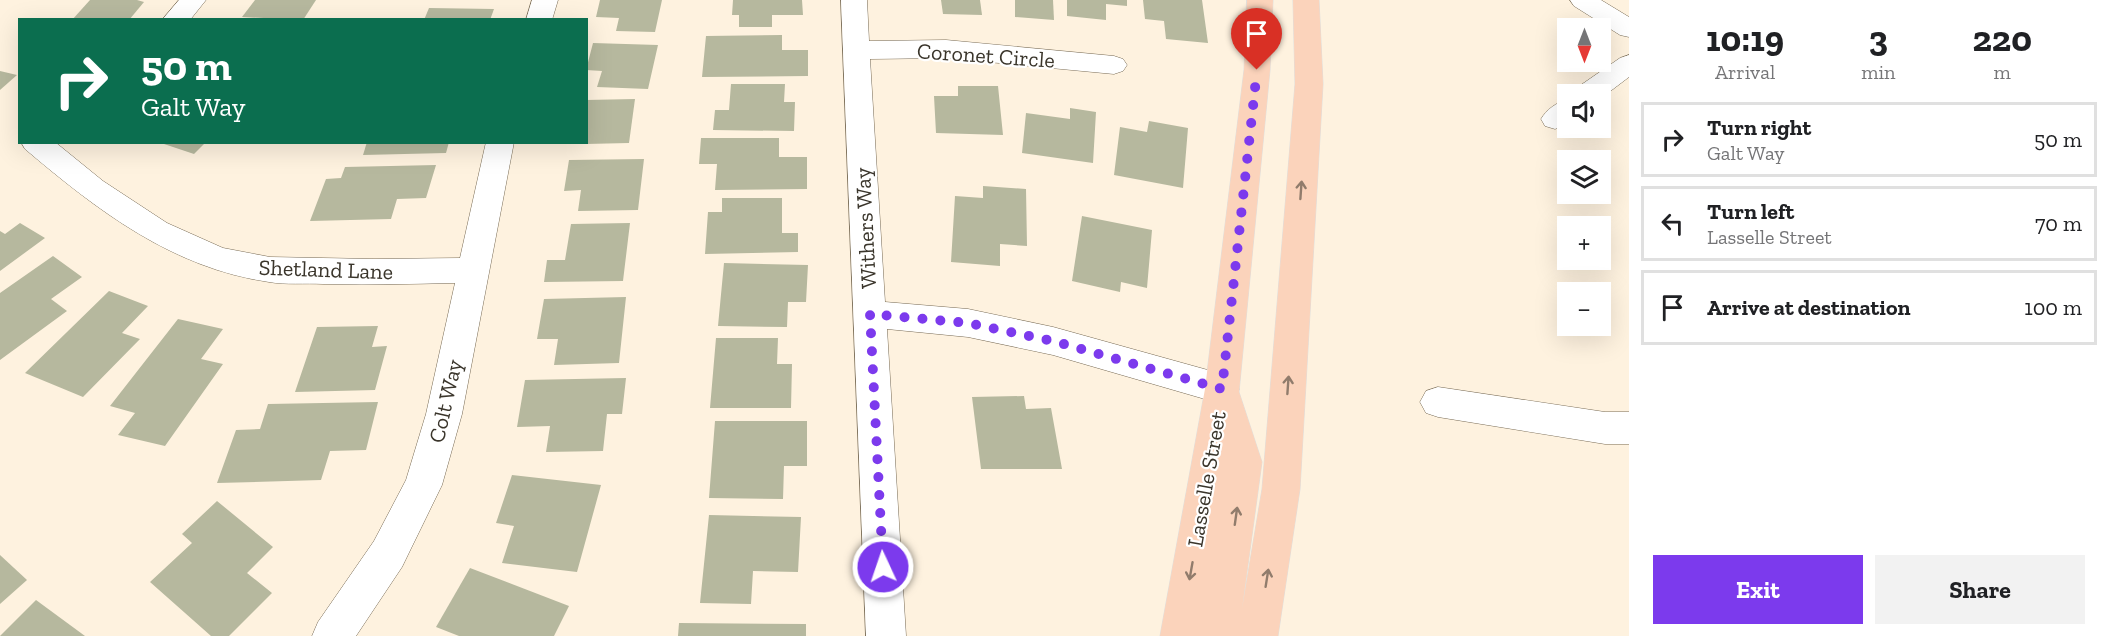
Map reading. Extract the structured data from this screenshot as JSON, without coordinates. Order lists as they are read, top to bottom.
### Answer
{
  "streets": {
    "main road": ["Lasselle Street"],
    "street": [
      "Coronet Circle",
      "Withers Way",
      "Shetland Lane",
      "Colt Way"
    ]
  },
  "crossings": [
    ["Coronet Circle", "Withers Way"],
    ["Shetland Lane", "Colt Way"]
  ],
  "north": "bottom",
  "page": {
    "eta": [
      "10:19",
      "Arrival",
      "3",
      "min",
      "220",
      "m"
    ],
    "map_buttons": ["+", "−"],
    "turn": ["50 m", "Galt Way"],
    "list": [
      {
        "name": "Turn right",
        "note": "Galt Way",
        "value": "50 m"
      },
      {
        "name": "Turn left",
        "note": "Lasselle Street",
        "value": "70 m"
      },
      {
        "name": "Arrive at destination",
        "value": "100 m"
      }
    ],
    "buttons": ["Exit", "Share"]
  }
}
